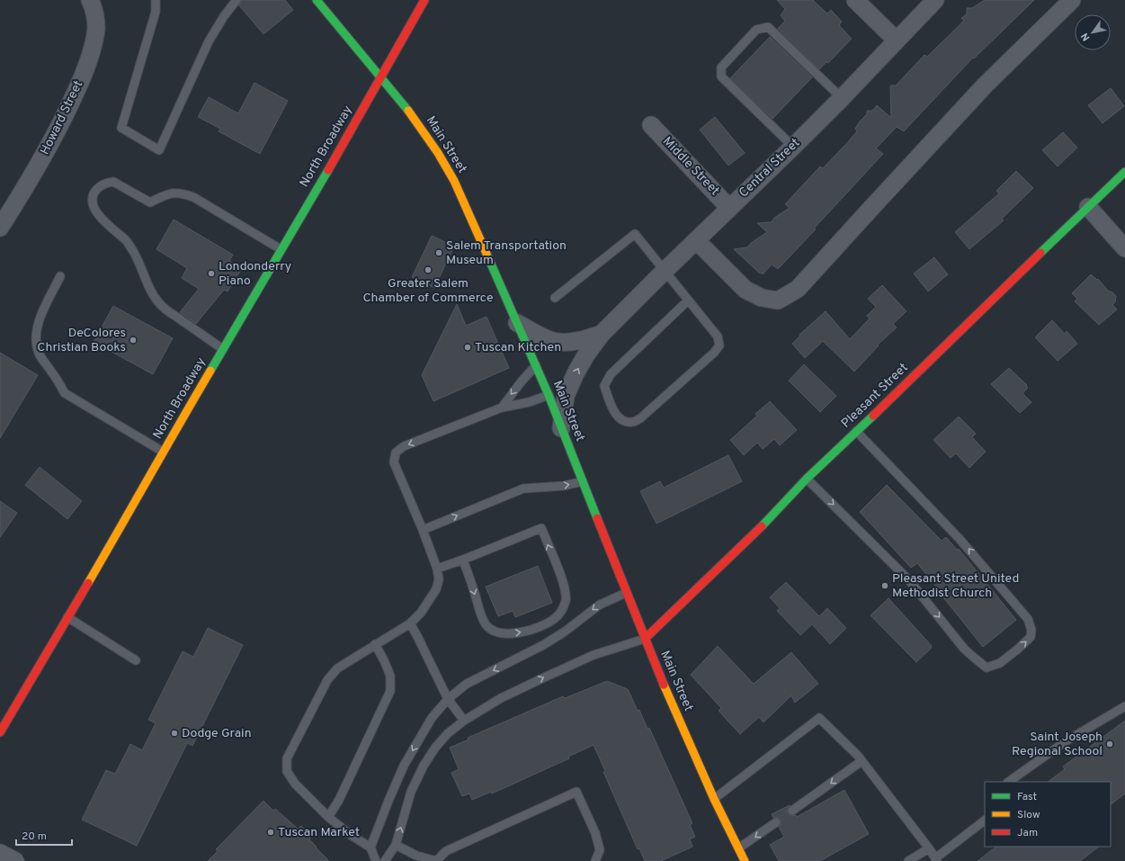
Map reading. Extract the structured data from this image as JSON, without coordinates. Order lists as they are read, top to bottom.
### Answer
{
  "streets": {
    "main road": ["Main Street", "North Broadway", "Pleasant Street"],
    "street": ["Howard Street", "Middle Street", "Central Street"]
  },
  "crossings": [
    ["Main Street", "North Broadway"],
    ["Main Street", "Central Street"],
    ["Main Street", "Pleasant Street"],
    ["Middle Street", "Central Street"]
  ],
  "places": [
    "Salem Transportation Museum",
    "Greater Salem Chamber of Commerce",
    "Londonderry Piano",
    "DeColores Christian Books",
    "Tuscan Kitchen",
    "Pleasant Street United Methodist Church",
    "Dodge Grain",
    "Saint Joseph Regional School",
    "Tuscan Market"
  ],
  "legend": ["Fast", "Slow", "Jam"],
  "scale_bar": "20 m",
  "north": "bottom left"
}
